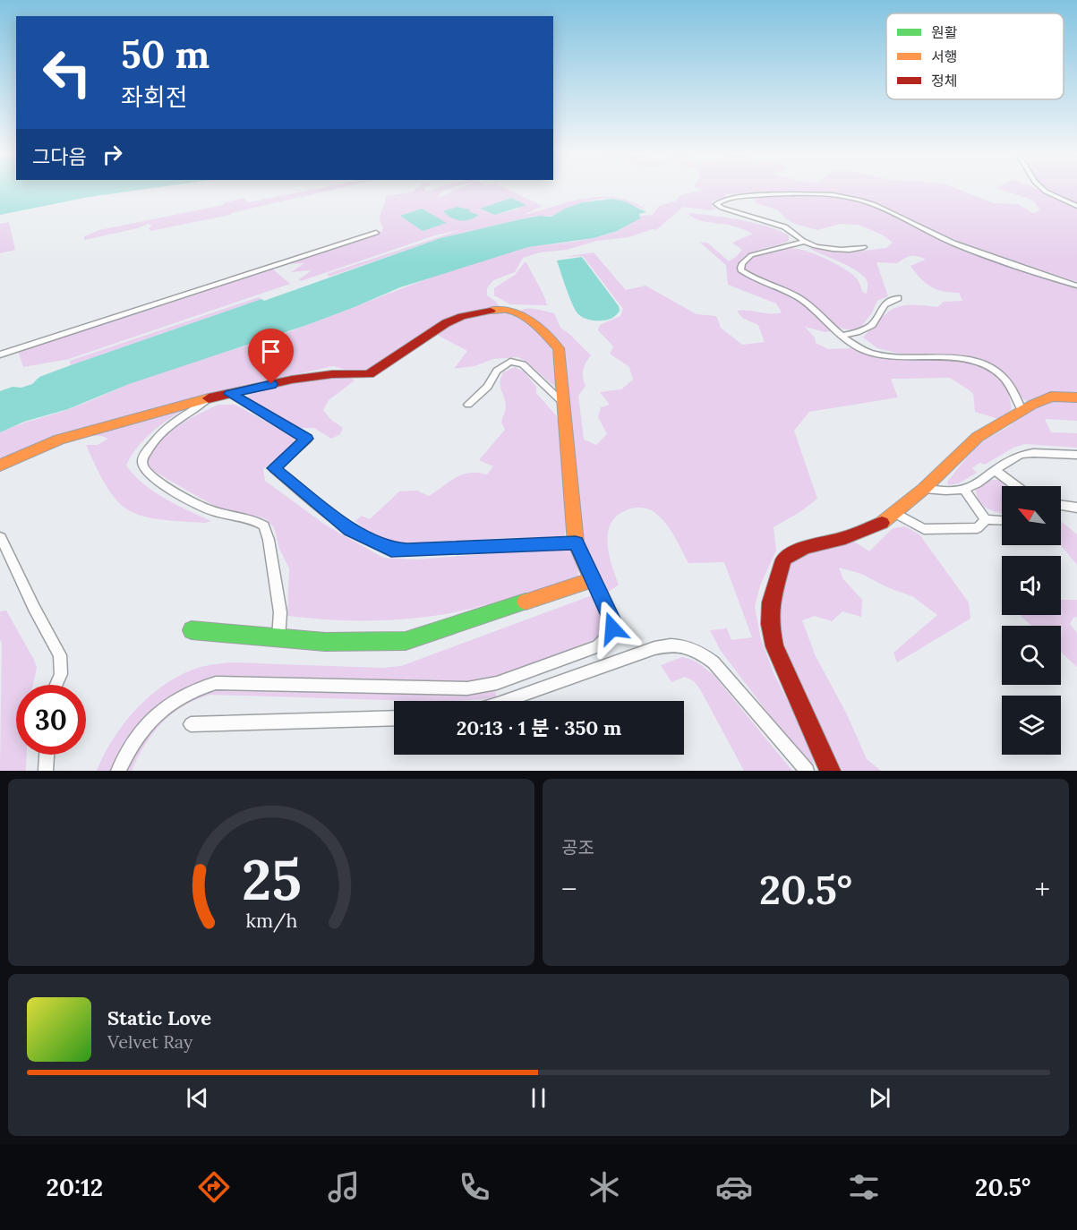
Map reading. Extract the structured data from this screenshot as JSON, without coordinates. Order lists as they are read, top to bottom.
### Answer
{
  "legend": ["원활", "서행", "정체"],
  "north": "top left",
  "page": {
    "turn": ["50 m", "좌회전"],
    "then": "그다음",
    "limit": "30",
    "trip": "20:13 · 1 분 · 350 m",
    "tile": "공조",
    "heat": ["−", "20.5°", "+"],
    "song": ["Static Love", "Velvet Ray"],
    "tabs": ["20:12", "20.5°"],
    "gauge": ["25", "km/h"]
  }
}
